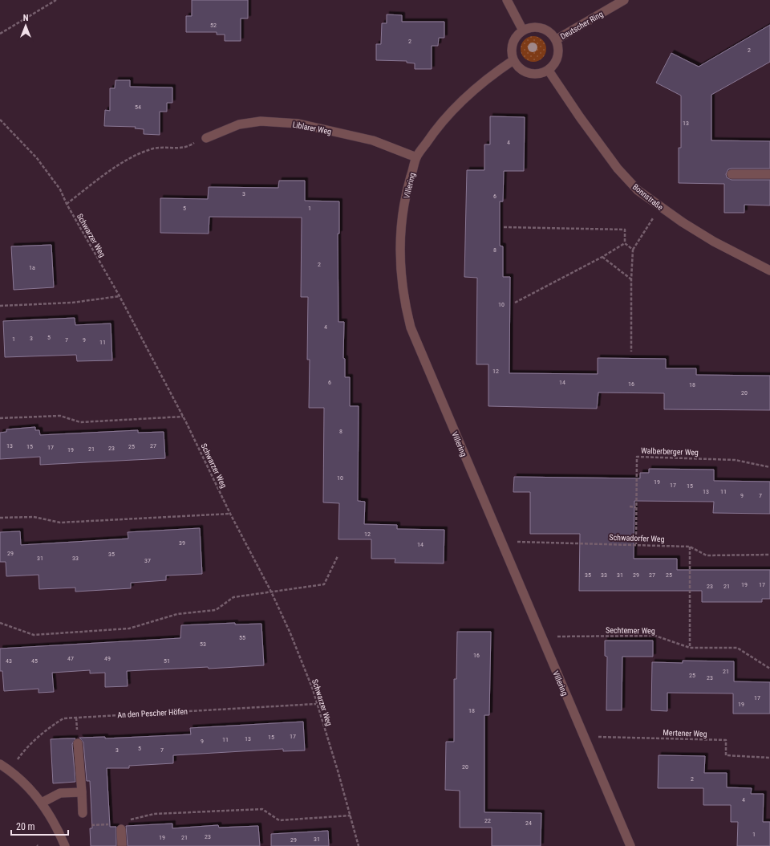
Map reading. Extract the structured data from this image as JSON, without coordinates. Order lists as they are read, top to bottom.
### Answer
{
  "streets": {
    "street": [
      "Deutscher Ring",
      "Liblarer Weg",
      "Villering",
      "Bonnstraße"
    ],
    "path": [
      "Schwarzer Weg",
      "Walberberger Weg",
      "Schwadorfer Weg",
      "Sechtemer Weg",
      "An den Pescher Höfen",
      "Mertener Weg"
    ]
  },
  "crossings": [
    ["Deutscher Ring", "Villering"],
    ["Deutscher Ring", "Bonnstraße"],
    ["Liblarer Weg", "Villering"],
    ["Villering", "Bonnstraße"],
    ["Villering", "Schwadorfer Weg"],
    ["Villering", "Sechtemer Weg"],
    ["Villering", "Mertener Weg"],
    ["Schwarzer Weg", "An den Pescher Höfen"],
    ["Walberberger Weg", "Schwadorfer Weg"]
  ],
  "house_numbers": [
    "52",
    "2",
    "2",
    "54",
    "13",
    "4",
    "3",
    "6",
    "5",
    "1",
    "8",
    "2",
    "1a",
    "10",
    "4",
    "5",
    "3",
    "1",
    "7",
    "9",
    "11",
    "12",
    "6",
    "14",
    "16",
    "18",
    "20",
    "8",
    "13",
    "27",
    "15",
    "25",
    "17",
    "23",
    "21",
    "19",
    "10",
    "19",
    "17",
    "15",
    "13",
    "11",
    "9",
    "7",
    "12",
    "39",
    "14",
    "29",
    "35",
    "31",
    "33",
    "37",
    "35",
    "33",
    "31",
    "29",
    "27",
    "25",
    "19",
    "17",
    "23",
    "21",
    "55",
    "53",
    "16",
    "47",
    "49",
    "43",
    "45",
    "51",
    "21",
    "25",
    "23",
    "17",
    "19",
    "18",
    "17",
    "15",
    "13",
    "11",
    "9",
    "5",
    "3",
    "7",
    "20",
    "2",
    "4",
    "22",
    "24",
    "1",
    "23",
    "19",
    "21",
    "31",
    "29"
  ],
  "scale_bar": "20 m",
  "north": "top"
}
